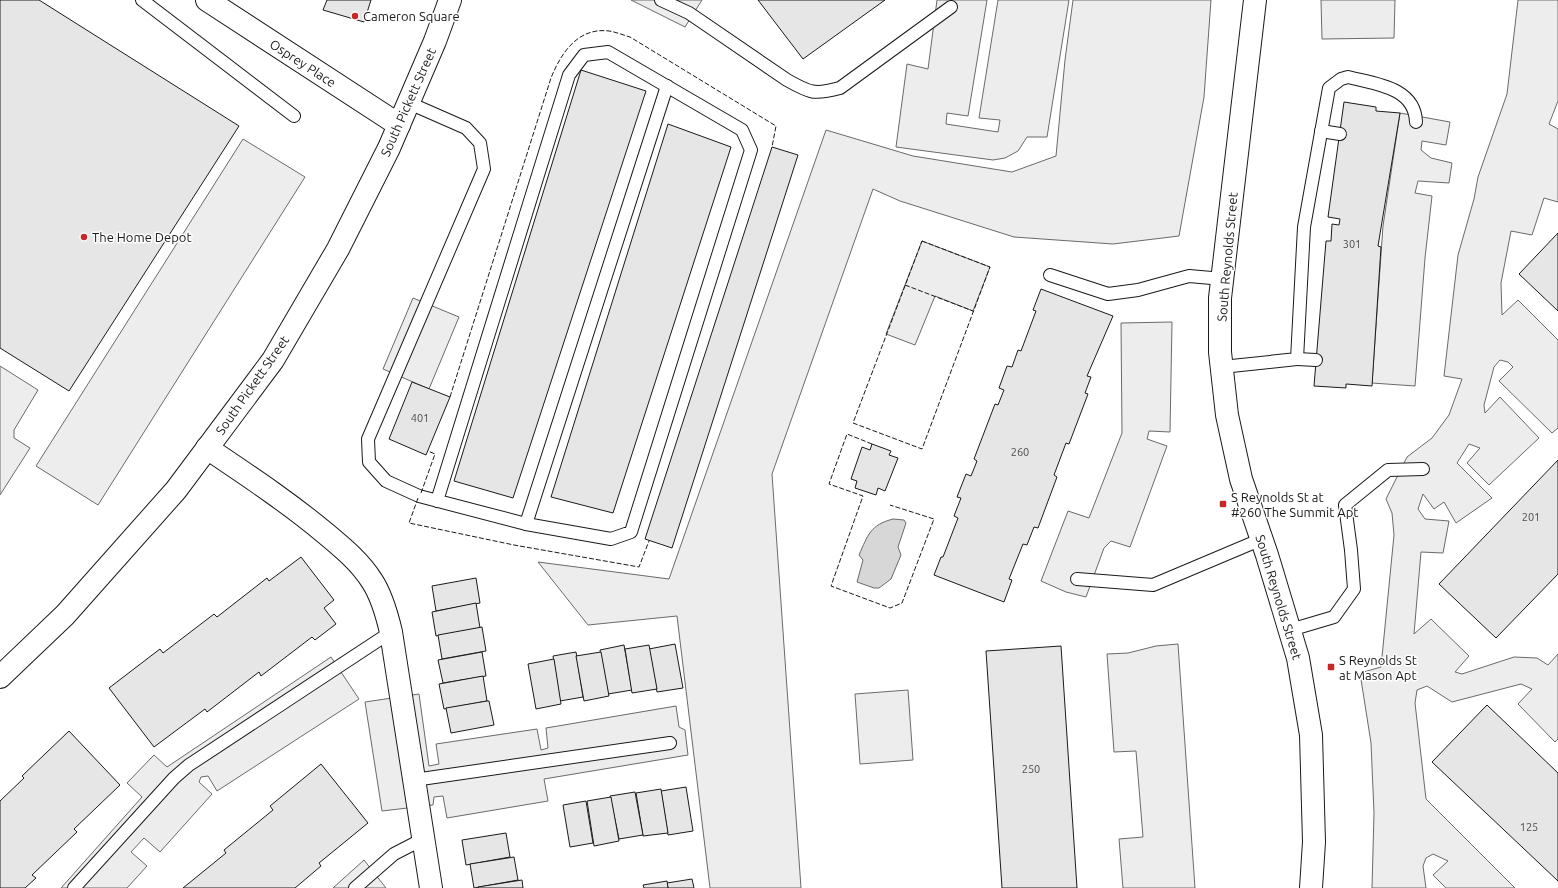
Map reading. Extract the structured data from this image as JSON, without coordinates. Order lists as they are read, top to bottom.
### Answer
{
  "streets": {
    "street": ["Osprey Place", "South Pickett Street", "South Reynolds Street"]
  },
  "crossings": [
    ["Osprey Place", "South Pickett Street"]
  ],
  "places": {
    "other": ["Cameron Square", "The Home Depot"],
    "transit": ["S Reynolds St at #260 The Summit Apt", "S Reynolds St at Mason Apt"]
  },
  "house_numbers": [
    "301",
    "401",
    "260",
    "201",
    "250",
    "125"
  ]
}
